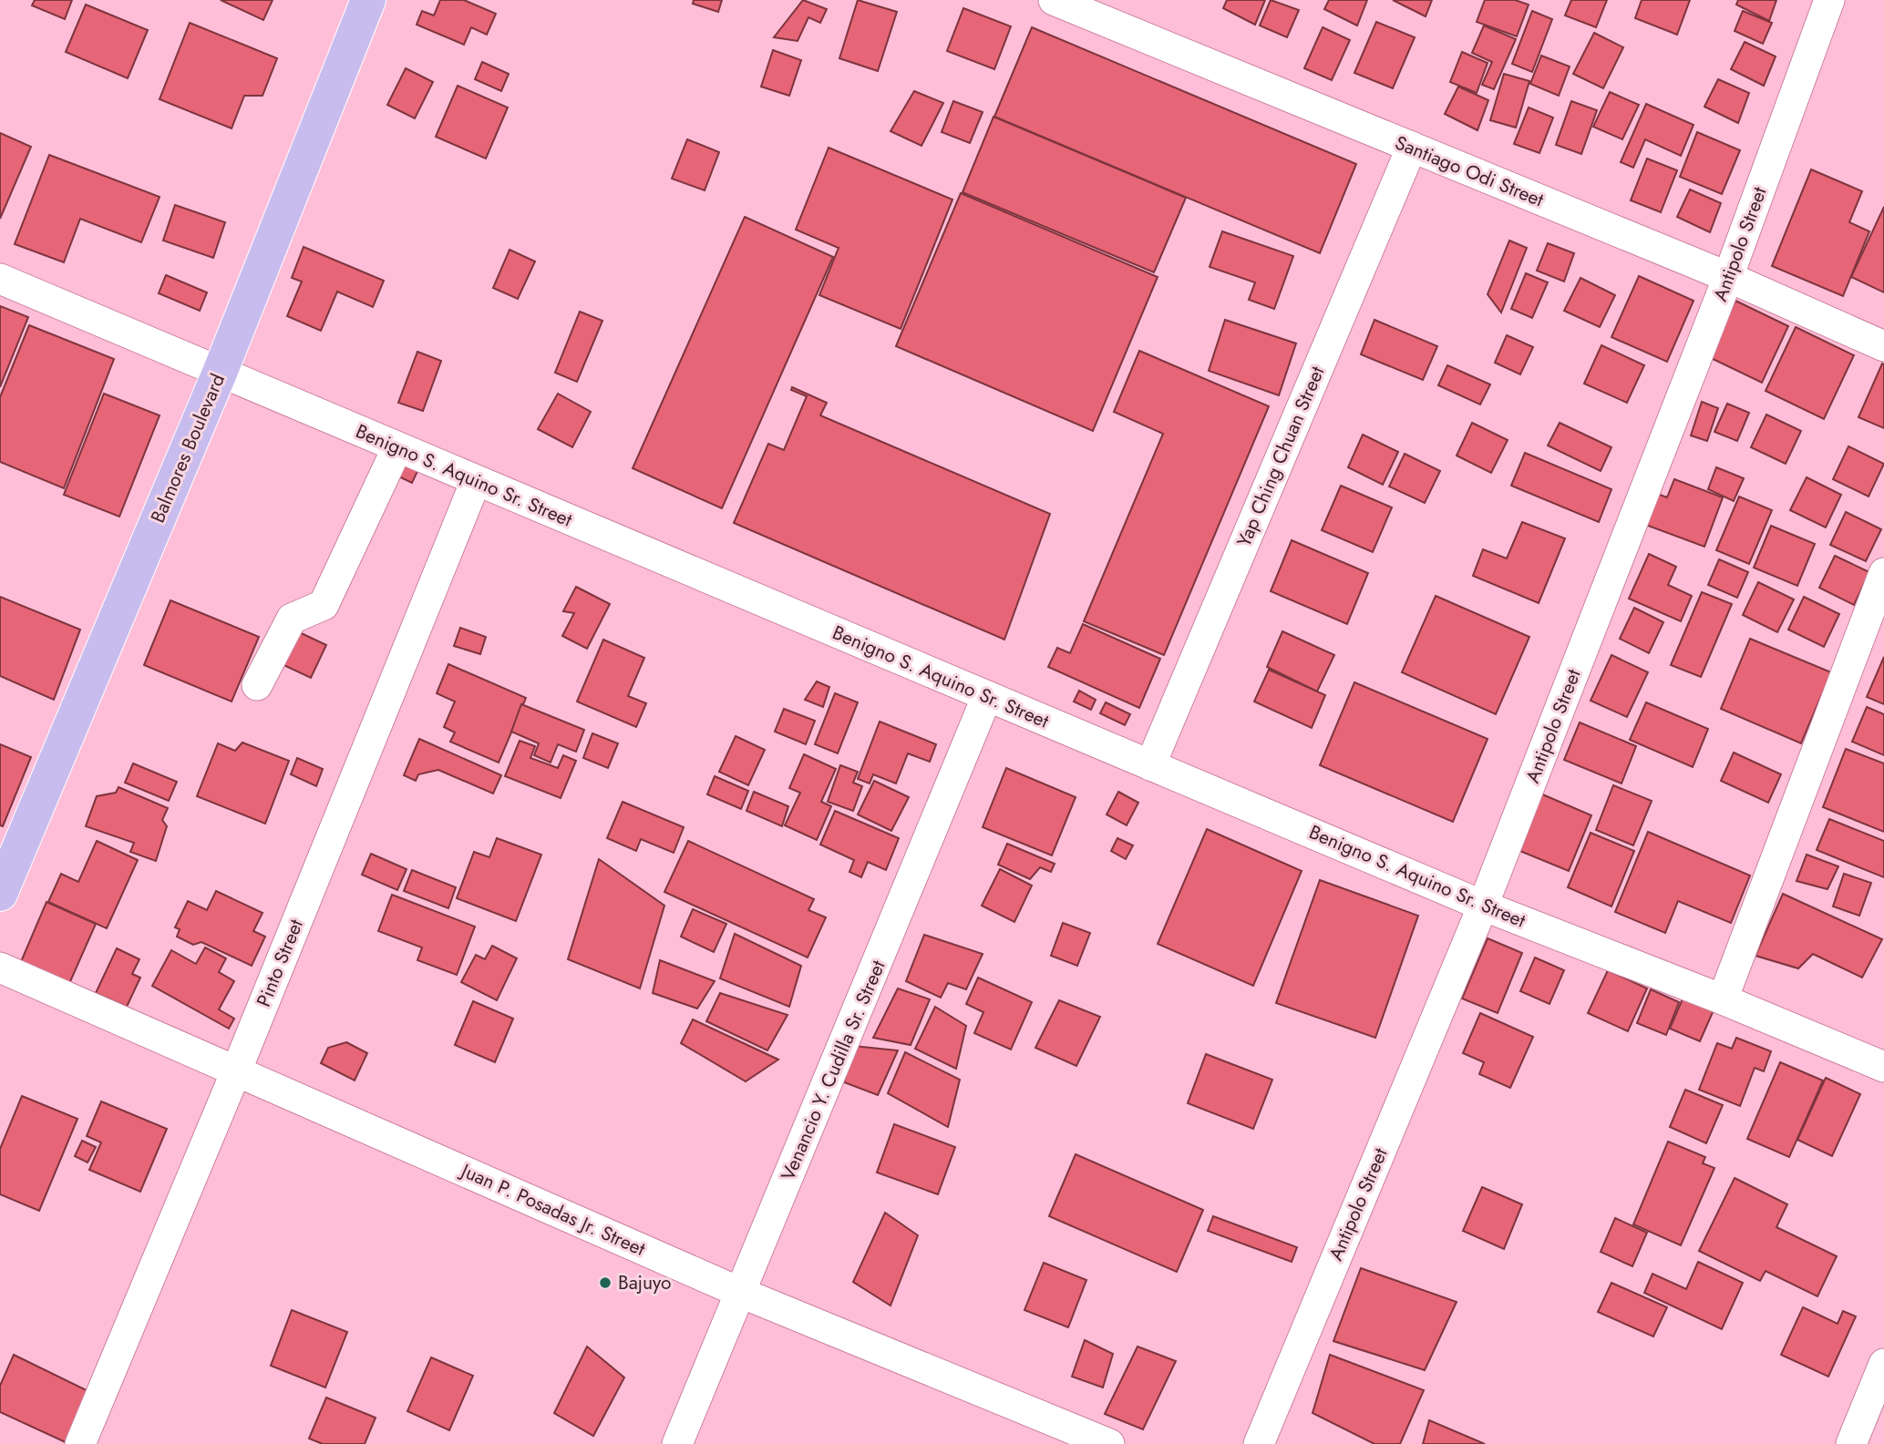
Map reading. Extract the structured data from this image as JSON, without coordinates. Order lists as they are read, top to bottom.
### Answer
{
  "streets": {
    "main road": ["Balmores Boulevard"],
    "street": [
      "Santiago Odi Street",
      "Antipolo Street",
      "Yap Ching Chuan Street",
      "Benigno S. Aquino Sr. Street",
      "Pinto Street",
      "Venancio Y. Cudilla Sr. Street",
      "Juan P. Posadas Jr. Street"
    ]
  },
  "crossings": [
    ["Santiago Odi Street", "Antipolo Street"],
    ["Santiago Odi Street", "Yap Ching Chuan Street"],
    ["Antipolo Street", "Benigno S. Aquino Sr. Street"],
    ["Balmores Boulevard", "Benigno S. Aquino Sr. Street"],
    ["Yap Ching Chuan Street", "Benigno S. Aquino Sr. Street"],
    ["Benigno S. Aquino Sr. Street", "Pinto Street"],
    ["Benigno S. Aquino Sr. Street", "Venancio Y. Cudilla Sr. Street"],
    ["Pinto Street", "Juan P. Posadas Jr. Street"],
    ["Venancio Y. Cudilla Sr. Street", "Juan P. Posadas Jr. Street"]
  ],
  "places": ["Bajuyo"]
}
